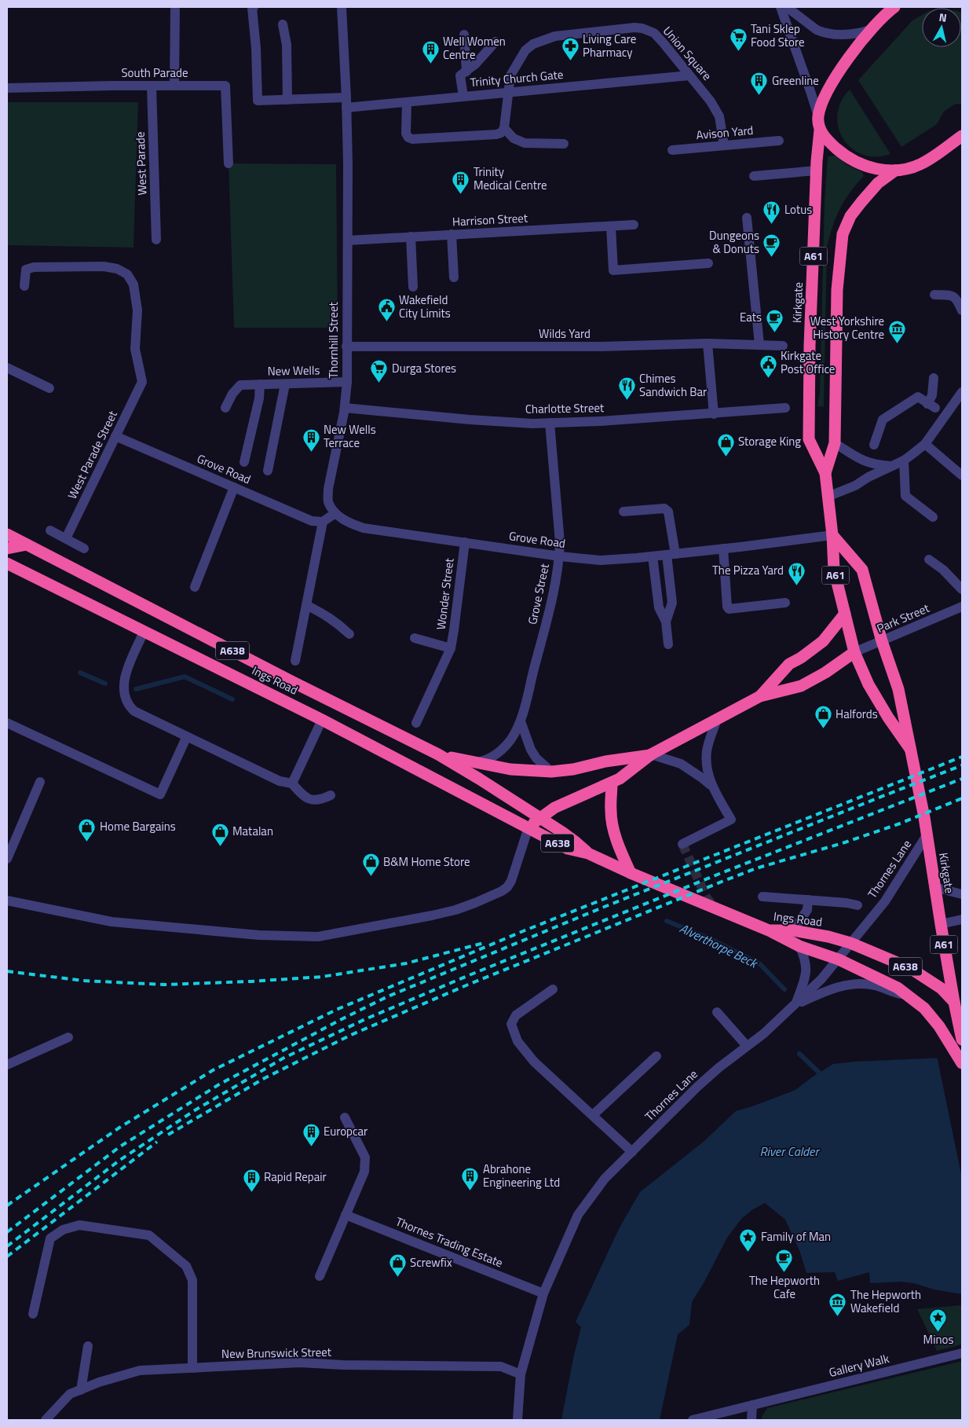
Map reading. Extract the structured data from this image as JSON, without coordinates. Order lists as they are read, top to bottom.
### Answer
{
  "streets": {
    "highway": [
      "A61",
      "Kirkgate",
      "A638",
      "Ings Road"
    ],
    "street": [
      "Union Square",
      "South Parade",
      "Trinity Church Gate",
      "Avison Yard",
      "West Parade",
      "Harrison Street",
      "Wilds Yard",
      "Thornhill Street",
      "New Wells",
      "Charlotte Street",
      "West Parade Street",
      "Grove Road",
      "Wonder Street",
      "Grove Street",
      "Park Street",
      "Thornes Lane",
      "Thornes Trading Estate",
      "New Brunswick Street",
      "Gallery Walk"
    ]
  },
  "crossings": [
    ["Union Square", "Trinity Church Gate"],
    ["Union Square", "Avison Yard"],
    ["South Parade", "West Parade"],
    ["Trinity Church Gate", "Thornhill Street"],
    ["Harrison Street", "Thornhill Street"],
    ["A61", "Kirkgate"],
    ["A61", "Ings Road"],
    ["Kirkgate", "Grove Road"],
    ["Kirkgate", "Park Street"],
    ["Kirkgate", "Ings Road"],
    ["Kirkgate", "Thornes Lane"],
    ["Wilds Yard", "Thornhill Street"],
    ["Thornhill Street", "New Wells"],
    ["Thornhill Street", "Charlotte Street"],
    ["Thornhill Street", "Grove Road"],
    ["Charlotte Street", "Grove Street"],
    ["West Parade Street", "Grove Road"],
    ["Grove Road", "Wonder Street"],
    ["Grove Road", "Grove Street"],
    ["Grove Street", "Ings Road"],
    ["Park Street", "Ings Road"],
    ["A638", "Ings Road"],
    ["A638", "Thornes Lane"],
    ["Ings Road", "Thornes Lane"],
    ["Thornes Lane", "Thornes Trading Estate"],
    ["Thornes Lane", "New Brunswick Street"]
  ],
  "water": ["Alverthorpe Beck", "River Calder"],
  "places": {
    "supermarket": ["Tani Sklep Food Store", "Durga Stores"],
    "pharmacy": ["Living Care Pharmacy"],
    "building": [
      "Well Women Centre",
      "Greenline",
      "Trinity Medical Centre",
      "New Wells Terrace",
      "Europcar",
      "Abrahone Engineering Ltd",
      "Rapid Repair"
    ],
    "restaurant": ["Lotus", "Chimes Sandwich Bar", "The Pizza Yard"],
    "cafe": ["Dungeons & Donuts", "Eats", "The Hepworth Cafe"],
    "public building": ["Wakefield City Limits", "Kirkgate Post Office"],
    "museum": ["West Yorkshire History Centre", "The Hepworth Wakefield"],
    "shop": [
      "Storage King",
      "Halfords",
      "Home Bargains",
      "Matalan",
      "B&M Home Store",
      "Screwfix"
    ],
    "place": ["Family of Man", "Minos"]
  },
  "north": "top"
}
